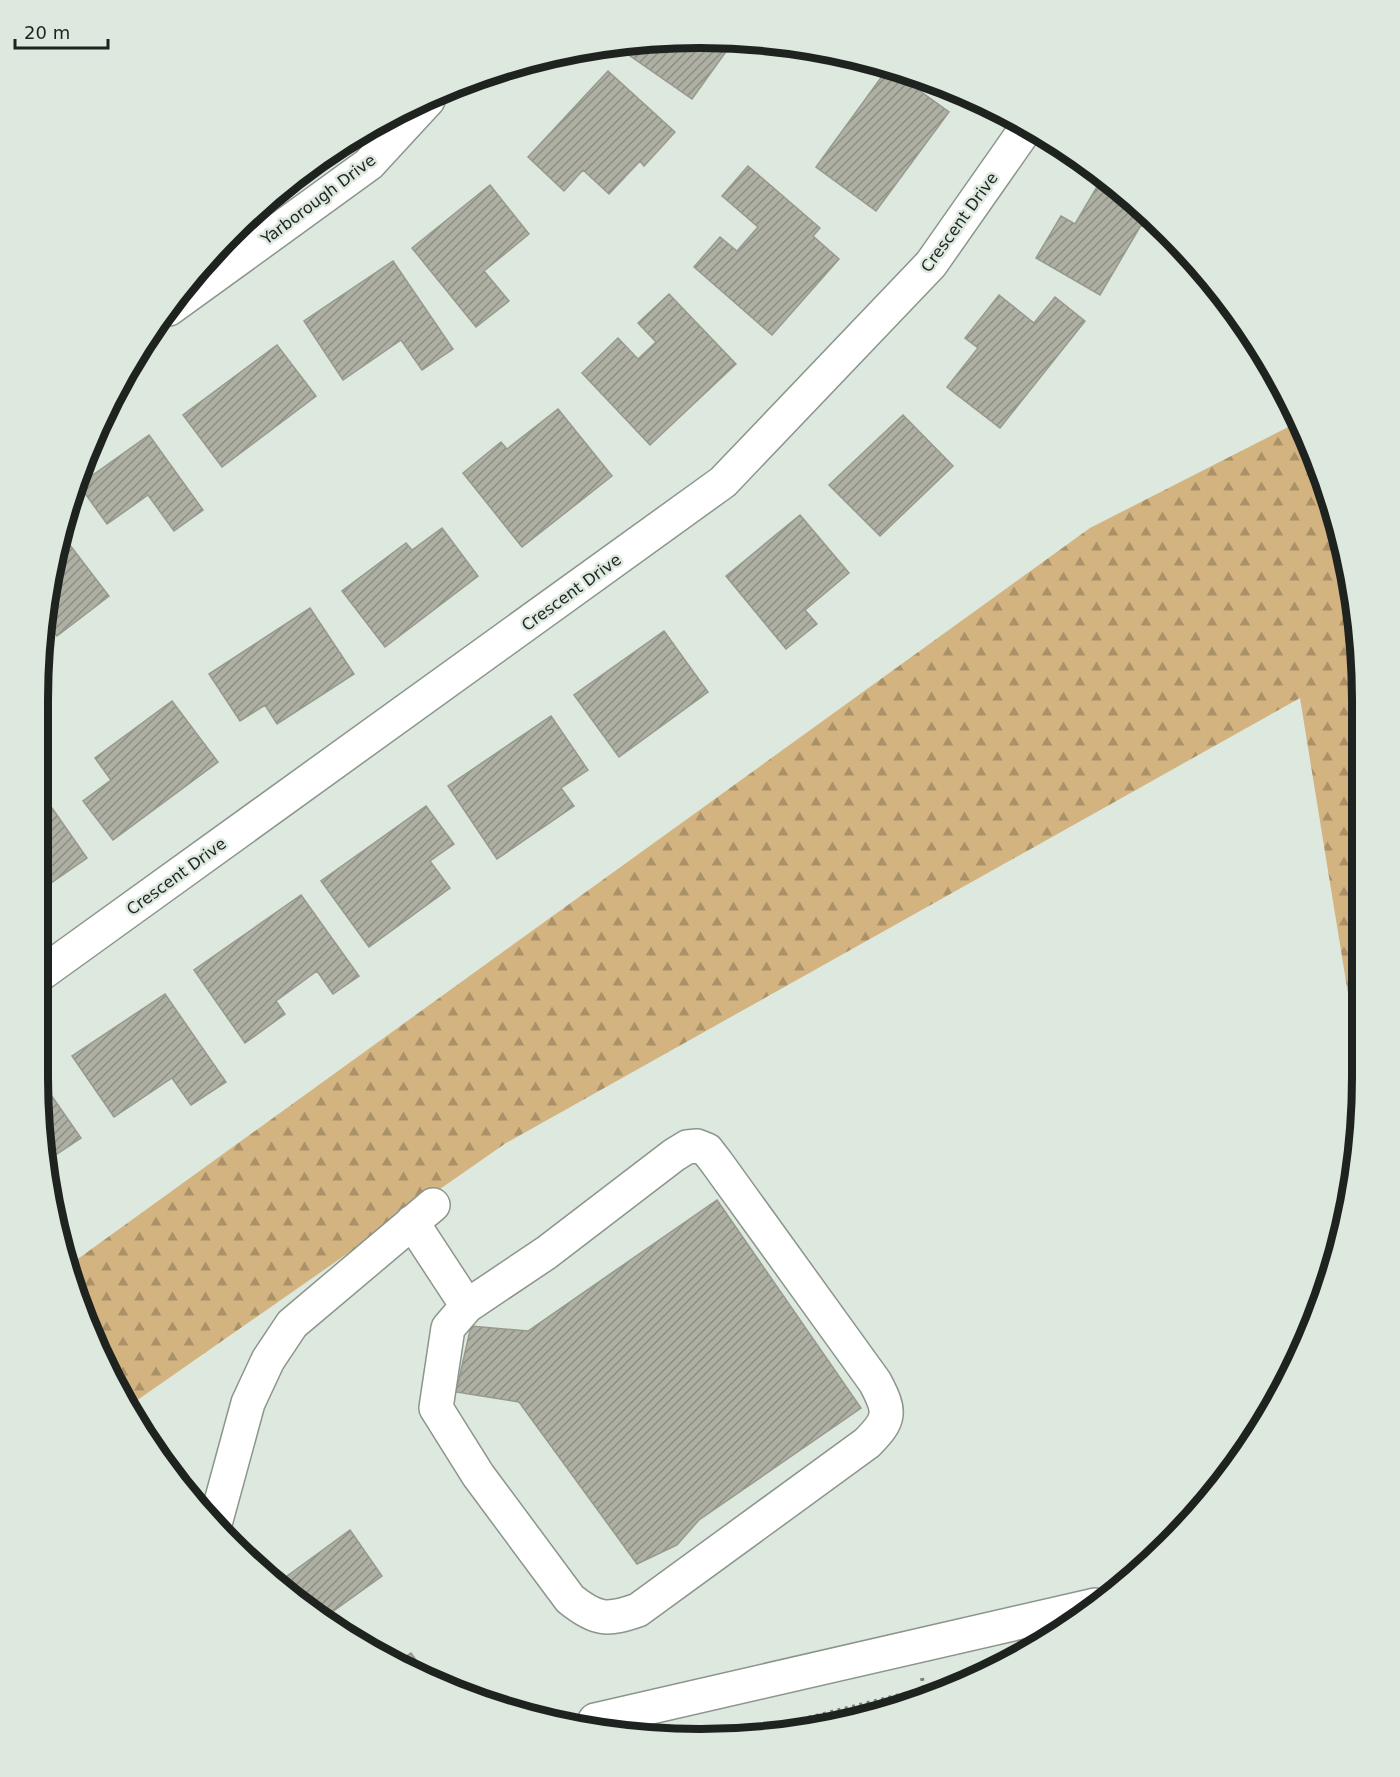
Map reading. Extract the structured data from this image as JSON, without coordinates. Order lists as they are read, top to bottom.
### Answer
{
  "streets": {
    "street": ["Yarborough Drive", "Crescent Drive"]
  },
  "scale_bar": "20 m"
}
